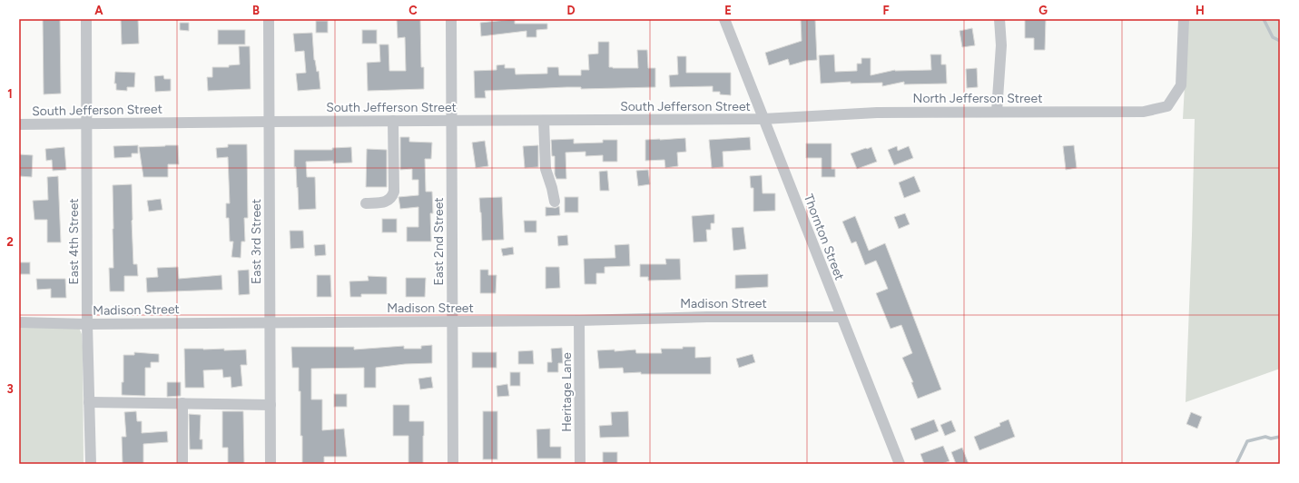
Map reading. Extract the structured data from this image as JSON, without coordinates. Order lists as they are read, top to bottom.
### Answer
{
  "streets": {
    "street": [
      "North Jefferson Street",
      "South Jefferson Street",
      "Thornton Street",
      "East 4th Street",
      "East 3rd Street",
      "East 2nd Street",
      "Madison Street",
      "Heritage Lane"
    ]
  },
  "crossings": [
    ["North Jefferson Street", "South Jefferson Street"],
    ["North Jefferson Street", "Thornton Street"],
    ["South Jefferson Street", "Thornton Street"],
    ["South Jefferson Street", "East 4th Street"],
    ["South Jefferson Street", "East 3rd Street"],
    ["South Jefferson Street", "East 2nd Street"],
    ["Thornton Street", "Madison Street"],
    ["East 4th Street", "Madison Street"],
    ["East 3rd Street", "Madison Street"],
    ["East 2nd Street", "Madison Street"],
    ["Madison Street", "Heritage Lane"]
  ],
  "grid": {
    "columns": [
      "A",
      "B",
      "C",
      "D",
      "E",
      "F",
      "G",
      "H"
    ],
    "rows": ["1", "2", "3"]
  }
}
